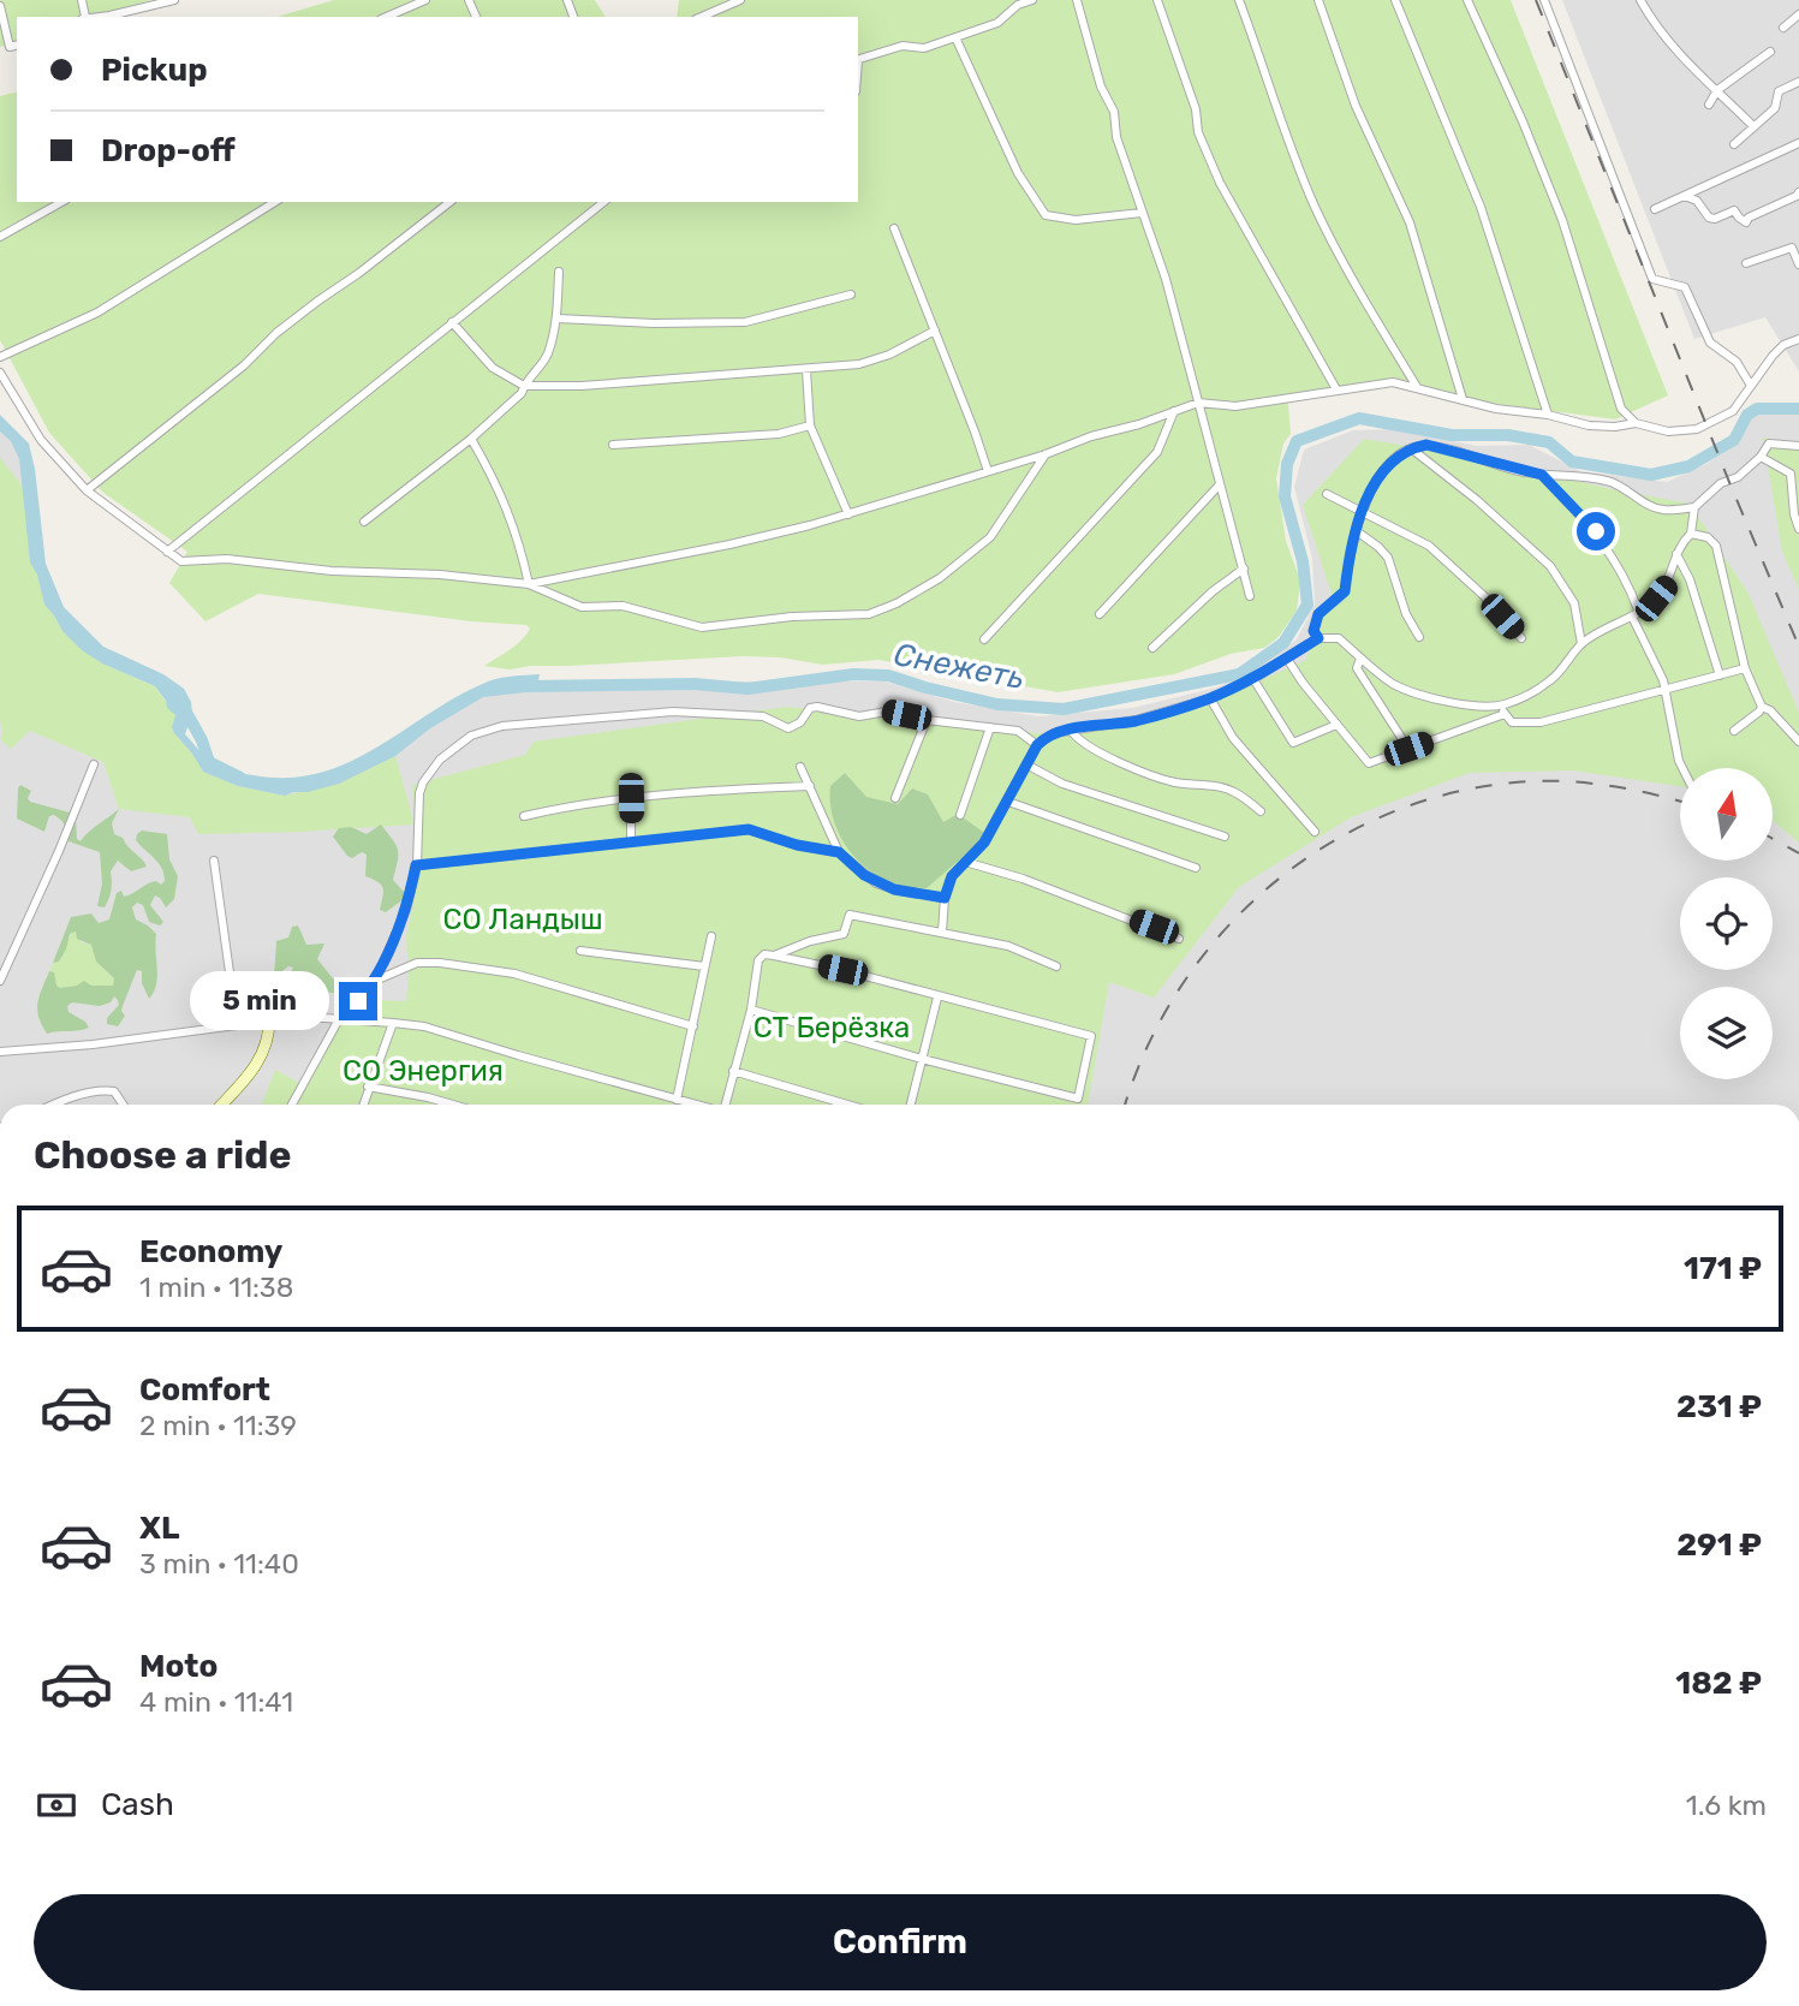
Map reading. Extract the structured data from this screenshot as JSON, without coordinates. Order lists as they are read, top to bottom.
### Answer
{
  "water": ["Снежеть"],
  "parks": ["СО Ландыш", "СТ Берёзка", "СО Энергия"],
  "north": "top",
  "page": {
    "banner": ["Pickup", "Drop-off"],
    "bubble": "5 min",
    "heading": "Choose a ride",
    "list": [
      {
        "name": "Economy",
        "note": "1 min · 11:38",
        "value": "171 ₽"
      },
      {
        "name": "Comfort",
        "note": "2 min · 11:39",
        "value": "231 ₽"
      },
      {
        "name": "XL",
        "note": "3 min · 11:40",
        "value": "291 ₽"
      },
      {
        "name": "Moto",
        "note": "4 min · 11:41",
        "value": "182 ₽"
      }
    ],
    "pay": ["Cash", "1.6 km"],
    "buttons": "Confirm"
  }
}
